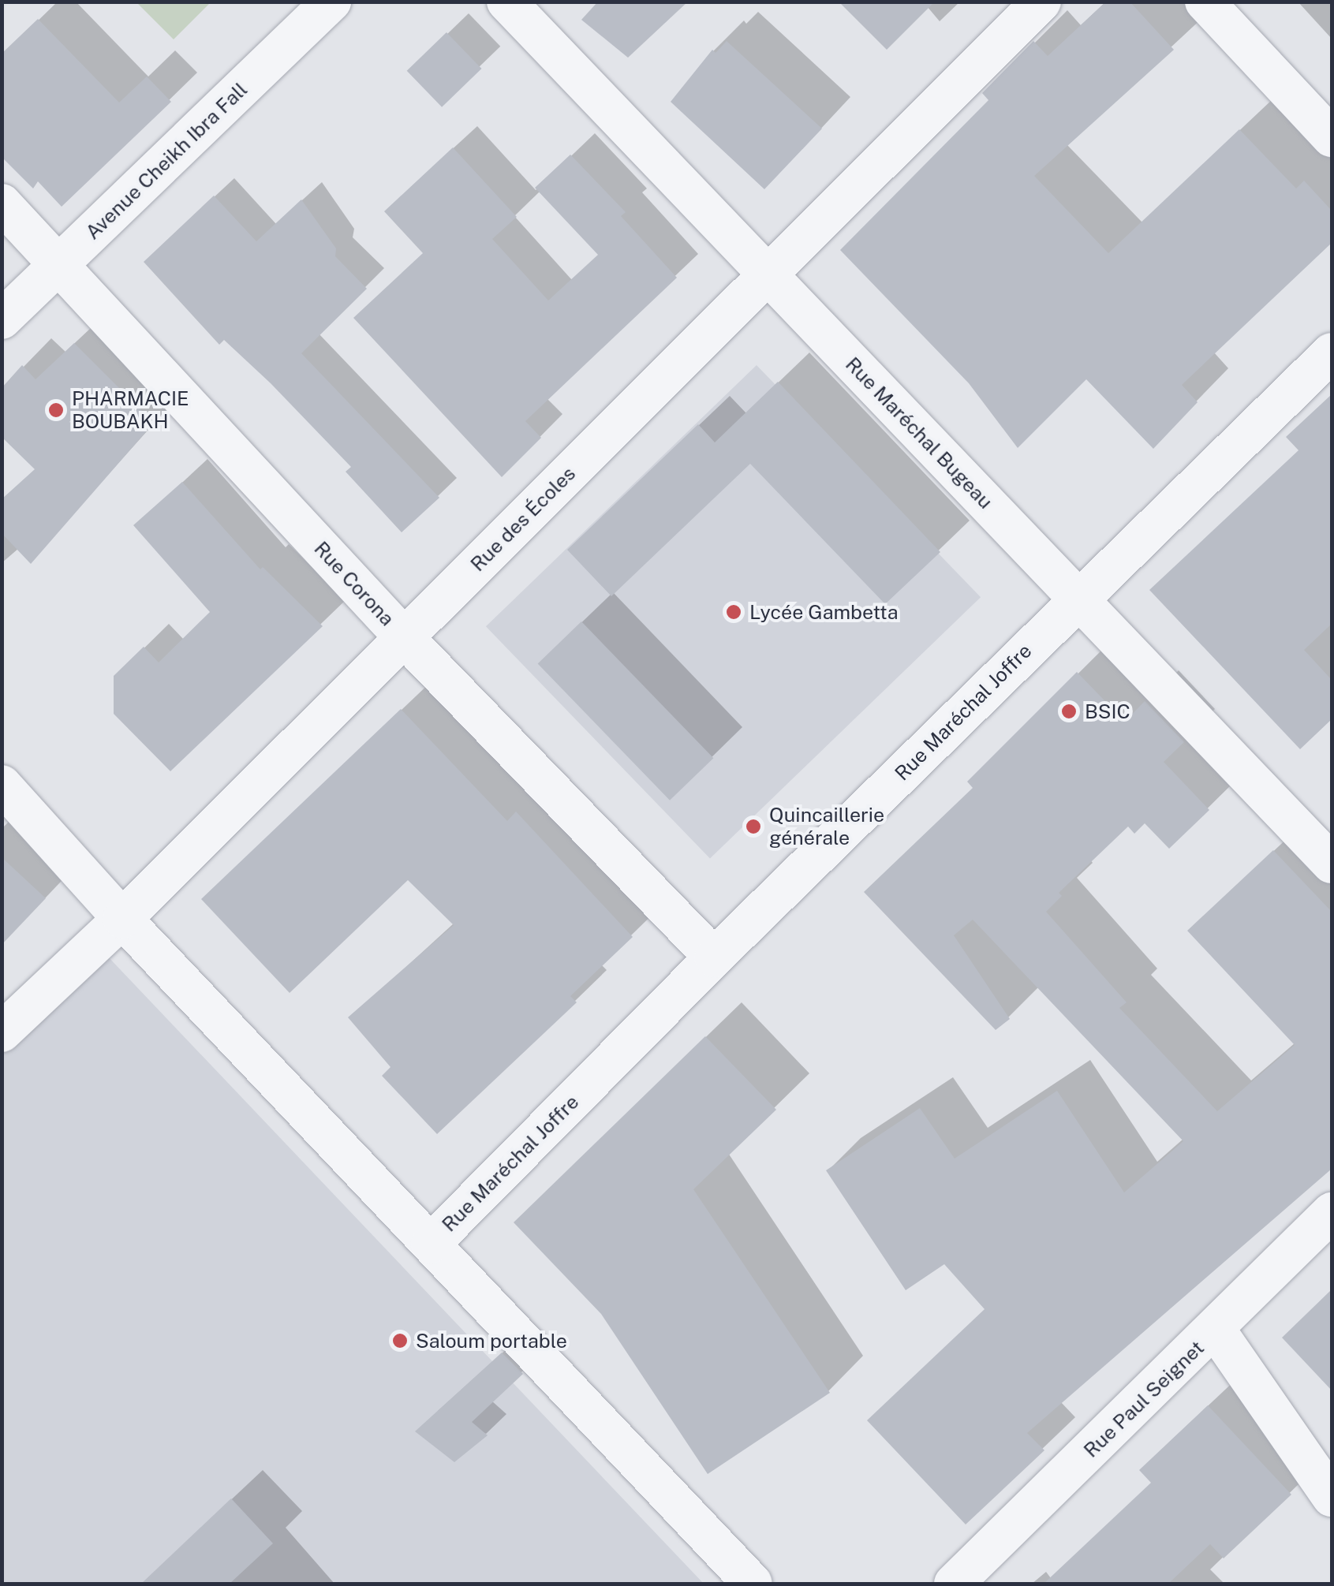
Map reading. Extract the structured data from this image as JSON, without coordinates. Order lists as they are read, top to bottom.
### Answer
{
  "streets": {
    "street": [
      "Avenue Cheikh Ibra Fall",
      "Rue Maréchal Bugeau",
      "Rue des Écoles",
      "Rue Corona",
      "Rue Maréchal Joffre",
      "Rue Paul Seignet"
    ]
  },
  "crossings": [
    ["Avenue Cheikh Ibra Fall", "Rue Corona"],
    ["Rue Maréchal Bugeau", "Rue des Écoles"],
    ["Rue Maréchal Bugeau", "Rue Maréchal Joffre"],
    ["Rue des Écoles", "Rue Corona"],
    ["Rue Corona", "Rue Maréchal Joffre"]
  ],
  "places": [
    "PHARMACIE BOUBAKH",
    "Lycée Gambetta",
    "BSIC",
    "Quincaillerie générale",
    "Saloum portable"
  ]
}
